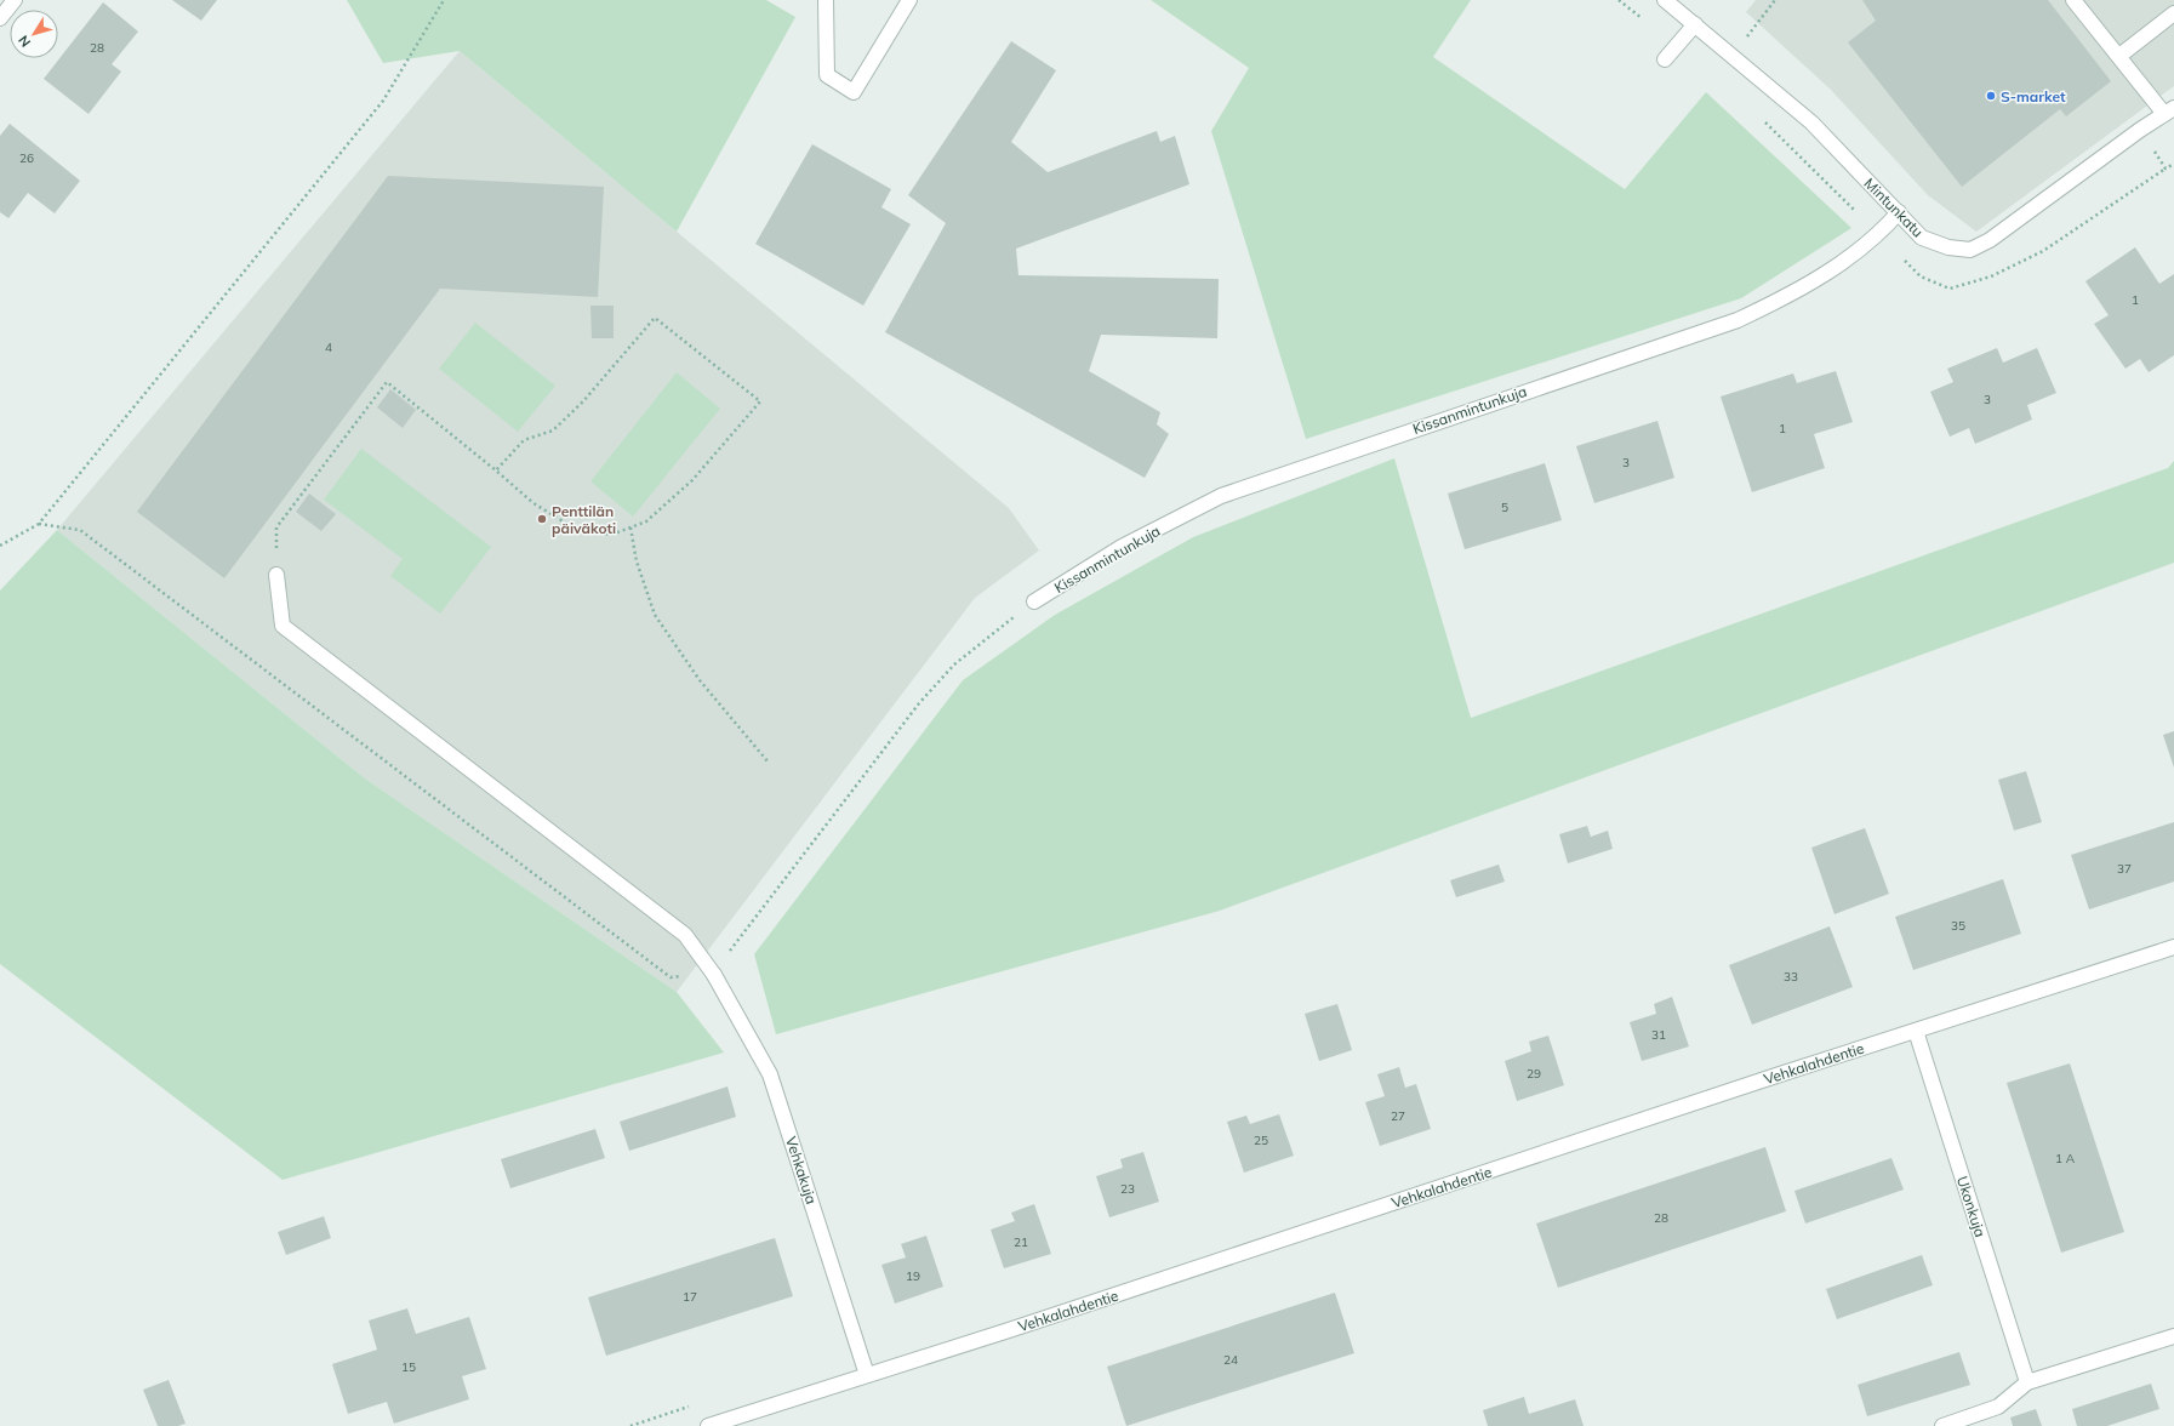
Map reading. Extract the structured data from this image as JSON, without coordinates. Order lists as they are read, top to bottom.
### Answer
{
  "streets": {
    "street": [
      "Mintunkatu",
      "Kissanmintunkuja",
      "Vehkalahdentie",
      "Vehkakuja",
      "Ukonkuja"
    ]
  },
  "crossings": [
    ["Mintunkatu", "Kissanmintunkuja"],
    ["Vehkalahdentie", "Vehkakuja"],
    ["Vehkalahdentie", "Ukonkuja"]
  ],
  "places": ["S-market", "Penttilän päiväkoti"],
  "house_numbers": [
    "28",
    "26",
    "1",
    "4",
    "3",
    "1",
    "3",
    "5",
    "37",
    "35",
    "33",
    "31",
    "29",
    "27",
    "25",
    "1 A",
    "23",
    "28",
    "21",
    "19",
    "17",
    "24",
    "15"
  ],
  "north": "bottom left"
}
